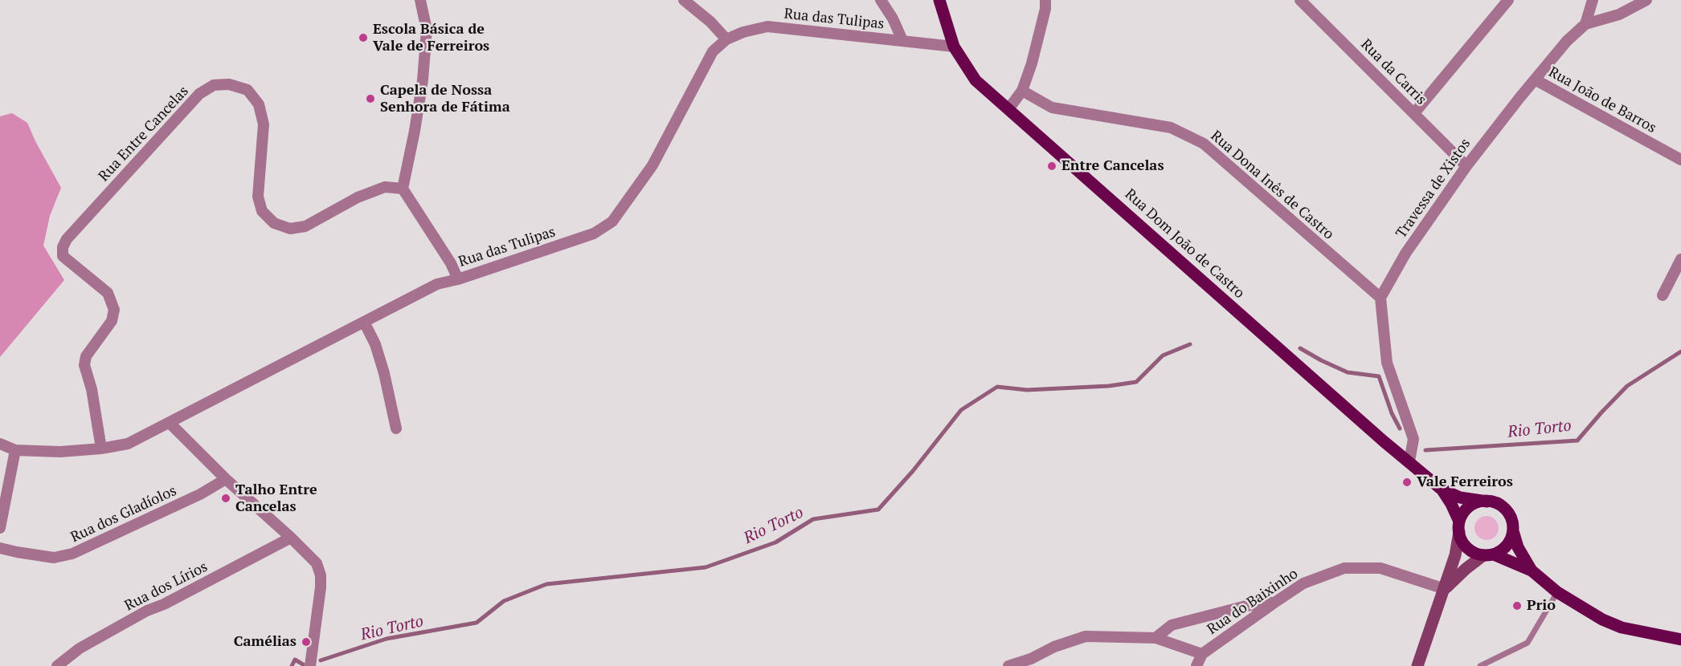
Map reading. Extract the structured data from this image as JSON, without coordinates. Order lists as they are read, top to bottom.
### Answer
{
  "streets": {
    "main road": ["Rua Dom João de Castro"],
    "street": [
      "Rua das Tulipas",
      "Rua da Carris",
      "Rua João de Barros",
      "Rua Entre Cancelas",
      "Rua Dona Inês de Castro",
      "Travessa de Xistos",
      "Rua dos Gladíolos",
      "Rua dos Lírios",
      "Rua do Baixinho"
    ]
  },
  "crossings": [
    ["Rua das Tulipas", "Rua Entre Cancelas"],
    ["Rua das Tulipas", "Rua Dom João de Castro"],
    ["Rua da Carris", "Travessa de Xistos"],
    ["Rua João de Barros", "Travessa de Xistos"],
    ["Rua Dona Inês de Castro", "Travessa de Xistos"]
  ],
  "water": ["Rio Torto"],
  "places": [
    "Escola Básica de Vale de Ferreiros",
    "Capela de Nossa Senhora de Fátima",
    "Entre Cancelas",
    "Vale Ferreiros",
    "Talho Entre Cancelas",
    "Prio",
    "Camélias"
  ]
}
